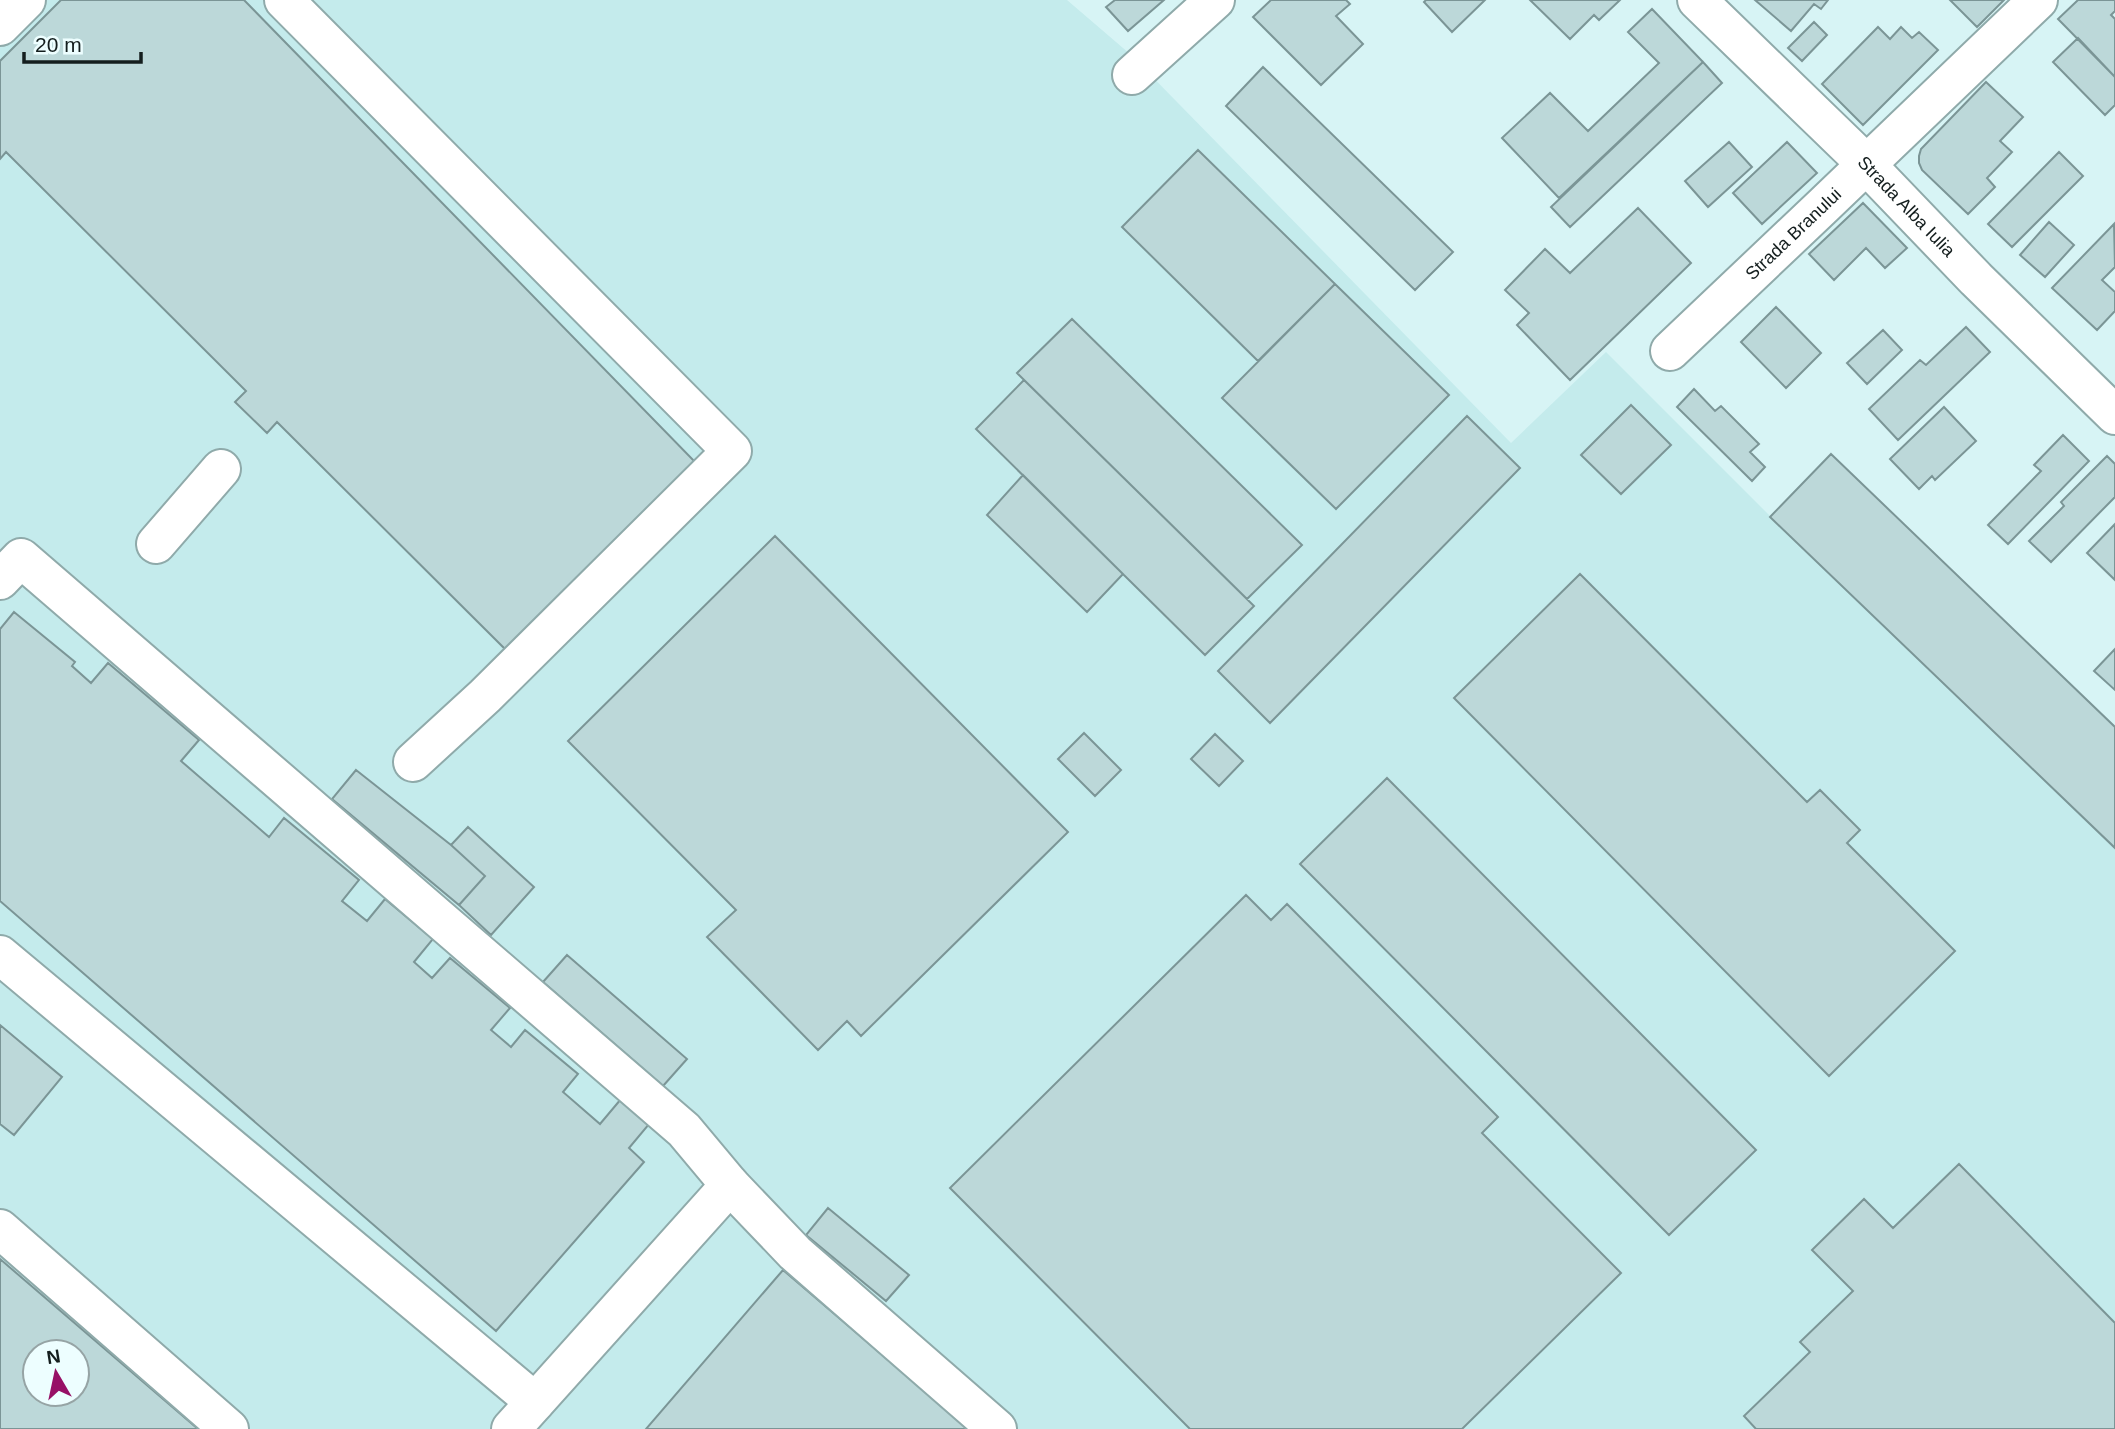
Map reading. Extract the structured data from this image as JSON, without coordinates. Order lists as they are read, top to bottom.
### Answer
{
  "streets": {
    "street": ["Strada Alba Iulia", "Strada Branului"]
  },
  "crossings": [
    ["Strada Alba Iulia", "Strada Branului"]
  ],
  "scale_bar": "20 m",
  "north": "top"
}
